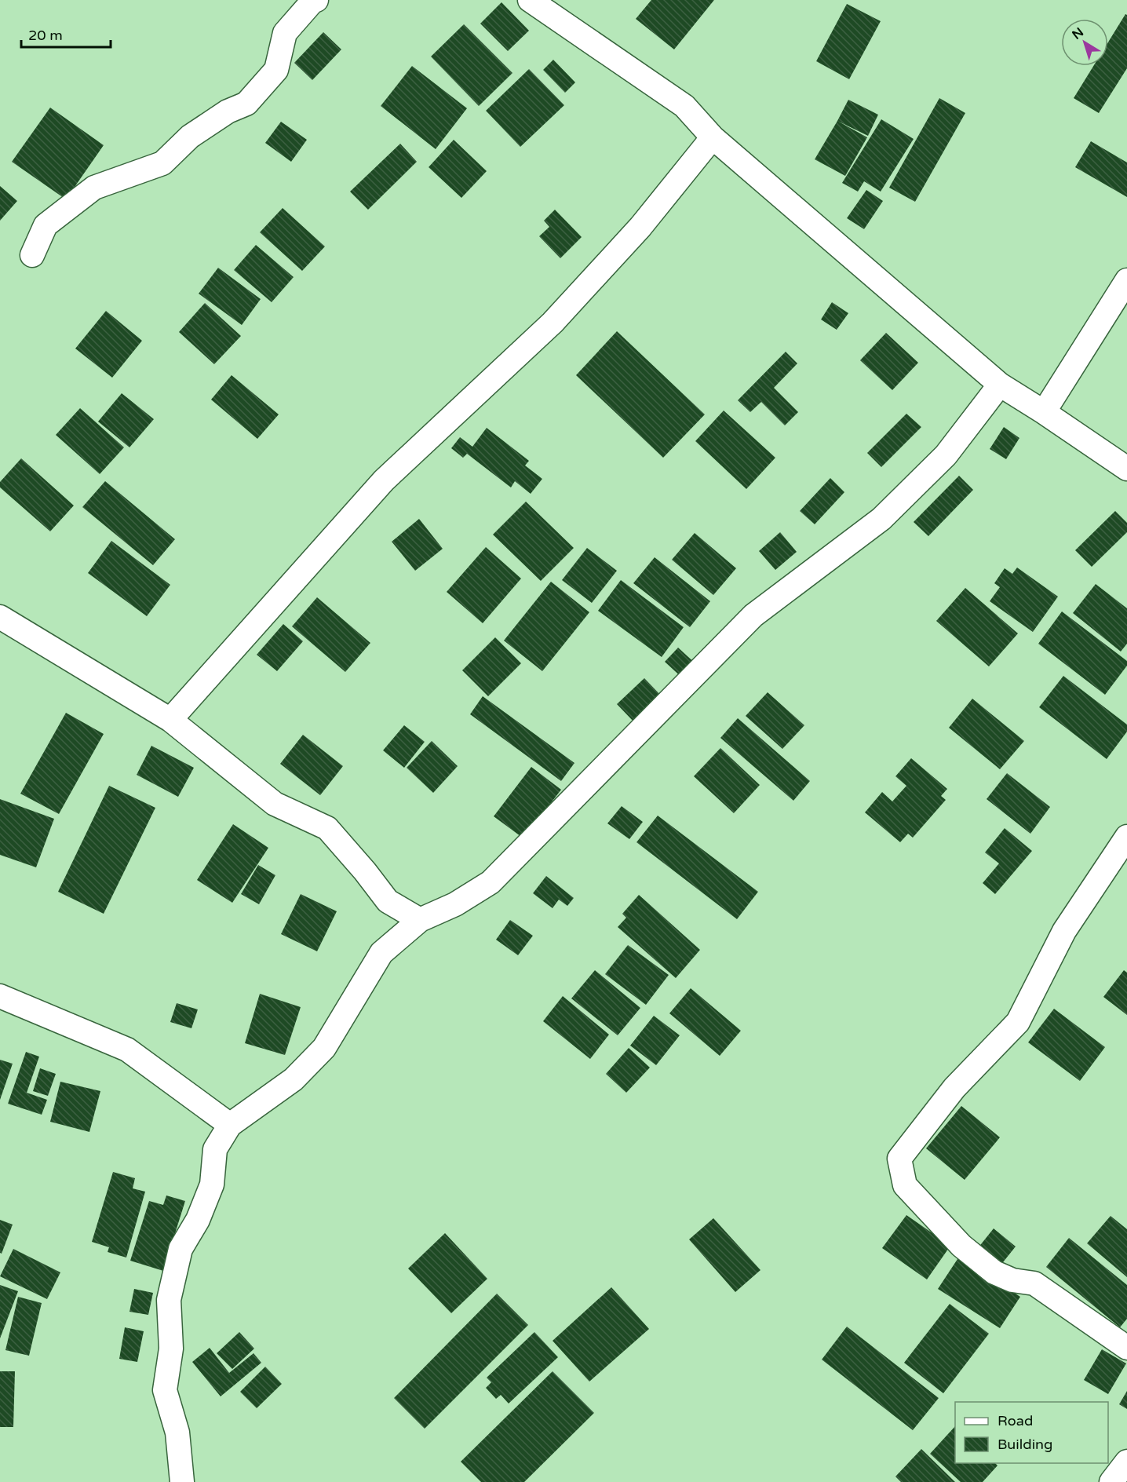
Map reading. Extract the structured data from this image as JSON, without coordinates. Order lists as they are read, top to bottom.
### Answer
{
  "legend": ["Road", "Building"],
  "scale_bar": "20 m",
  "north": "top left"
}
